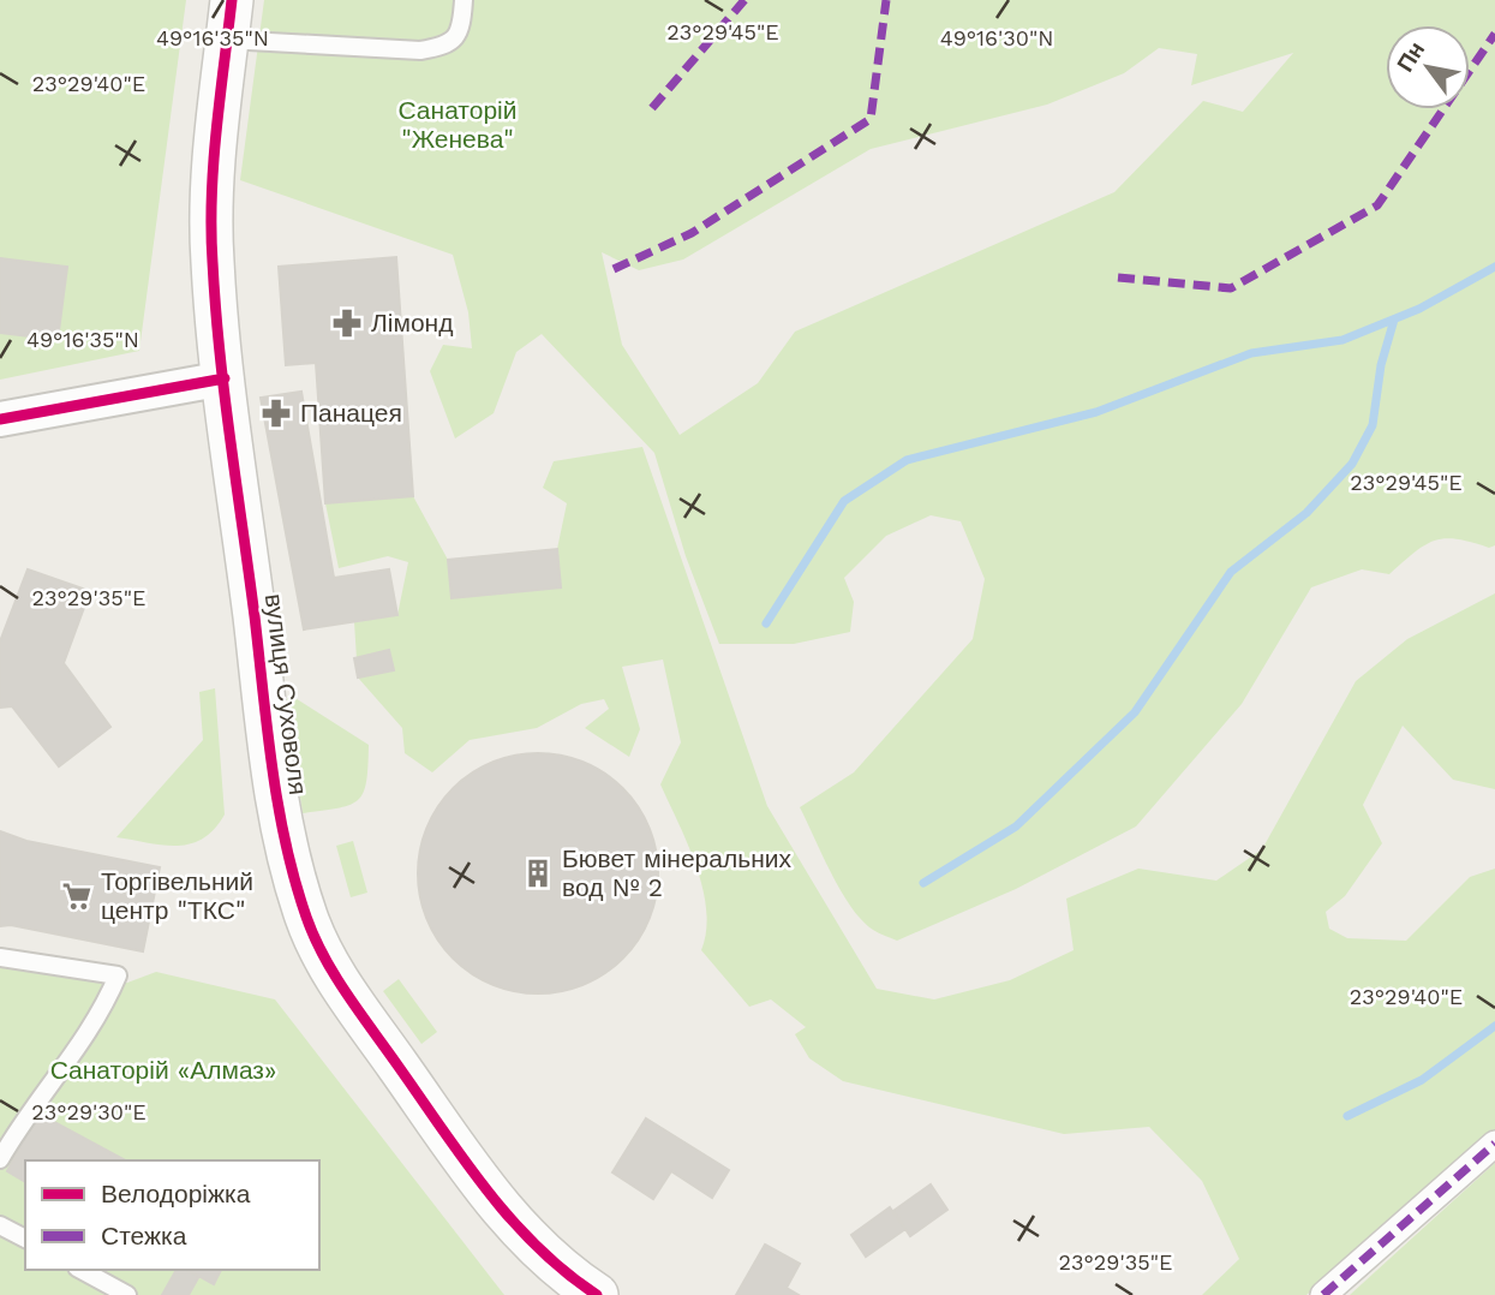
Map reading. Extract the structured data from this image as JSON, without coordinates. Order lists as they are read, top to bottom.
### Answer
{
  "streets": {
    "street": ["вулиця Суховоля"]
  },
  "parks": ["Санаторій \"Женева\"", "Санаторій «Алмаз»"],
  "places": {
    "pharmacy": ["Лімонд", "Панацея"],
    "building": ["Бювет мінеральних вод № 2"],
    "supermarket": ["Торгівельний центр \"ТКС\""]
  },
  "legend": ["Велодоріжка", "Стежка"],
  "north": "top left",
  "coordinates": [
    "23°29'45\"E",
    "49°16'35\"N",
    "49°16'30\"N",
    "23°29'40\"E",
    "23°29'35\"E",
    "23°29'30\"E"
  ]
}
